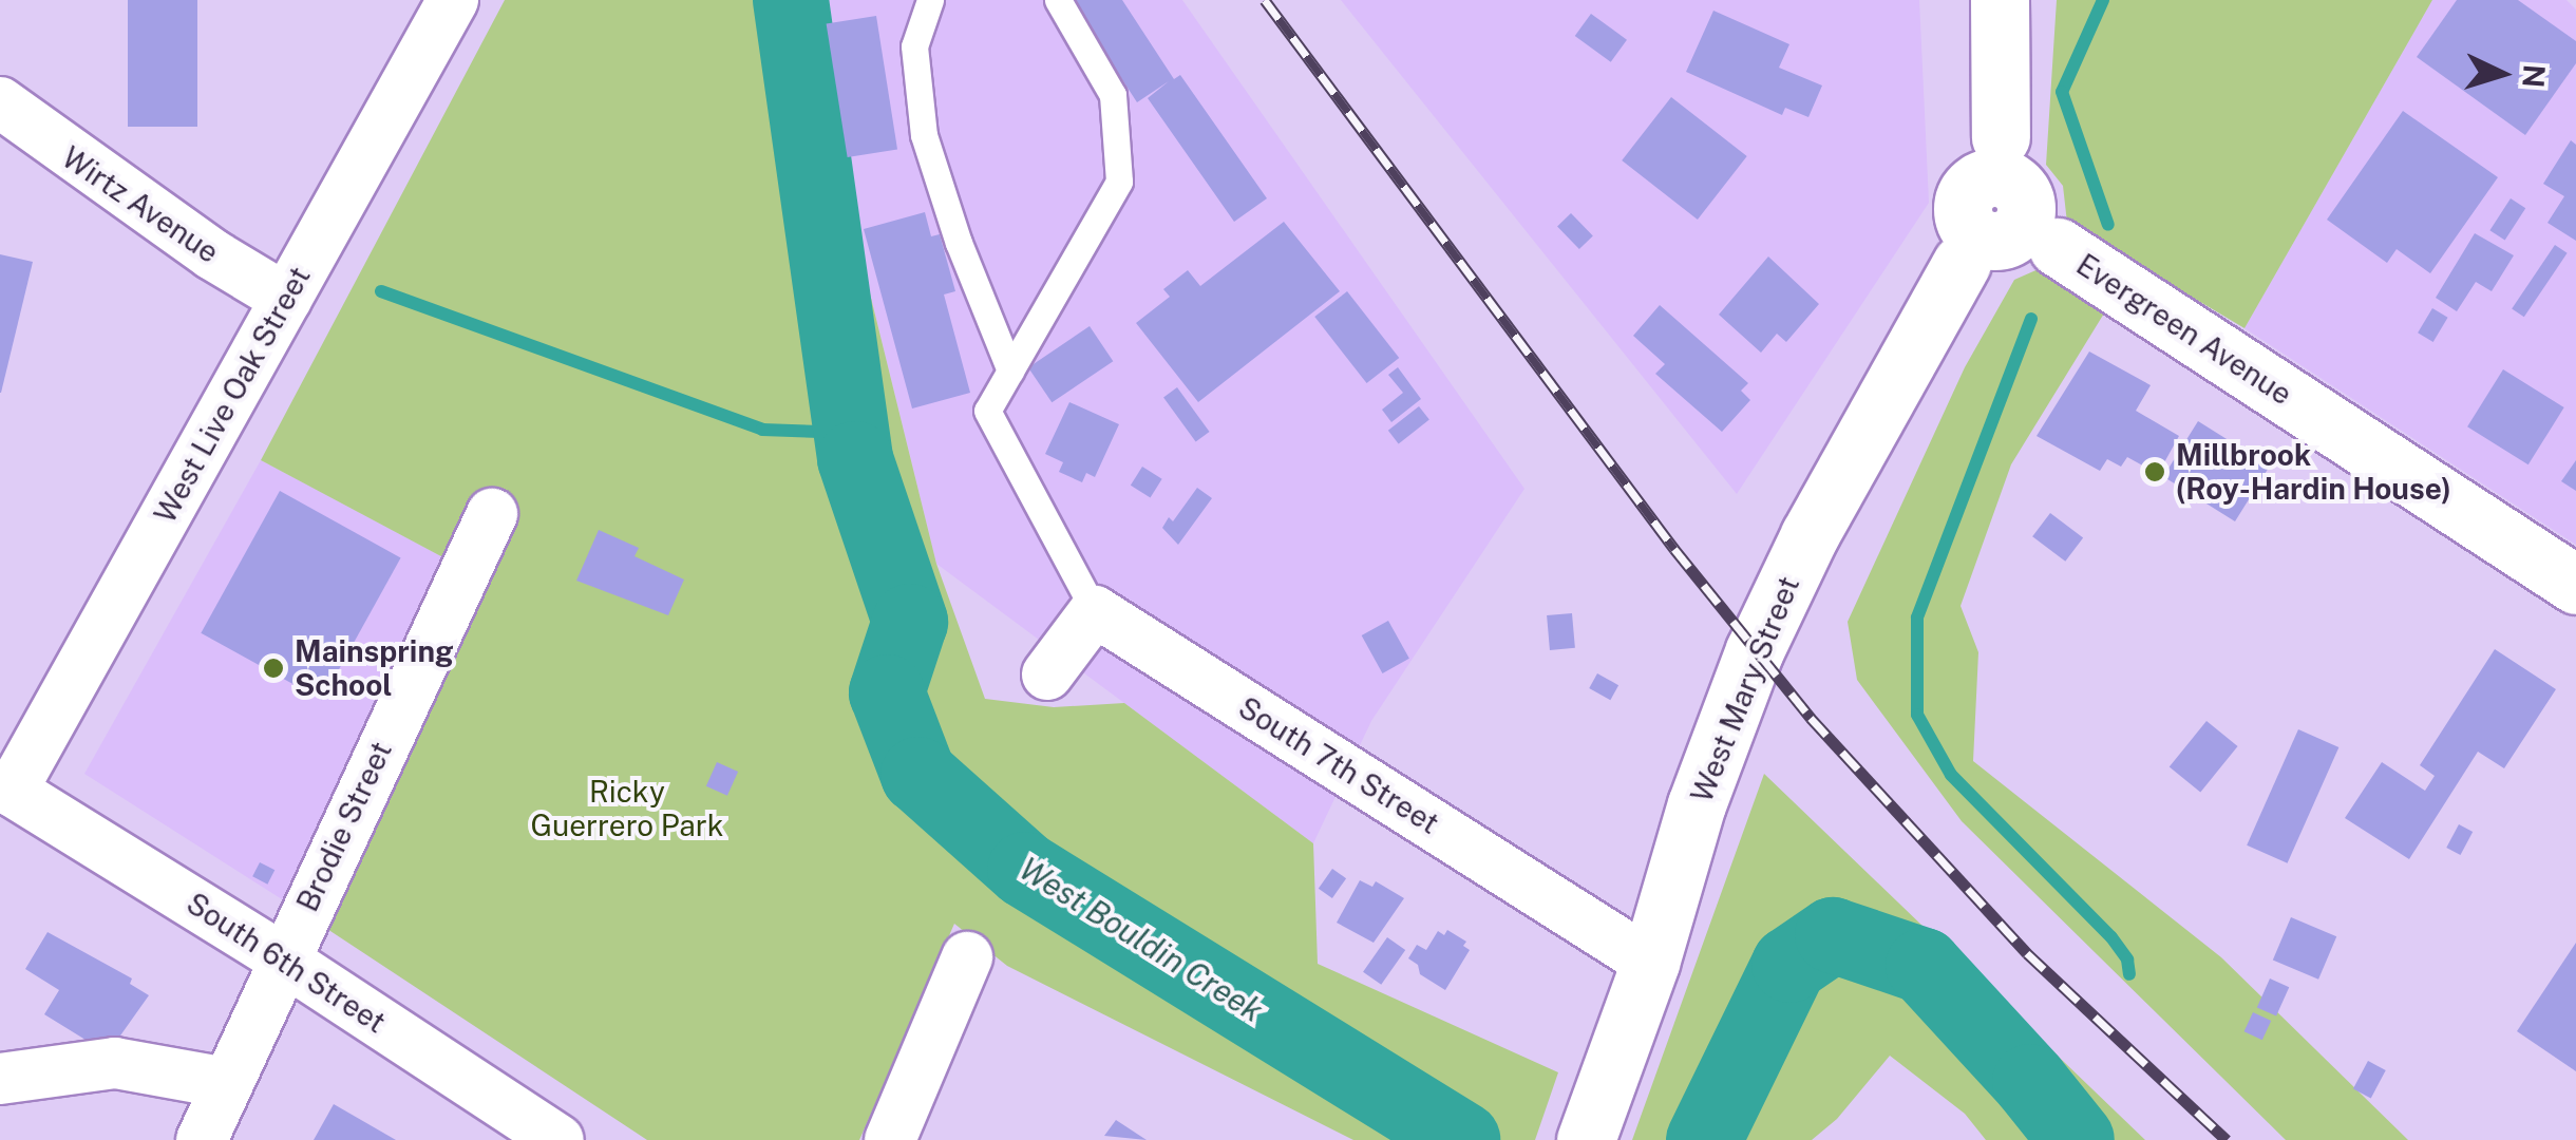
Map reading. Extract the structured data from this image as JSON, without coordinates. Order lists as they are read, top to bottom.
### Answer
{
  "streets": {
    "street": [
      "Wirtz Avenue",
      "Evergreen Avenue",
      "West Live Oak Street",
      "West Mary Street",
      "South 7th Street",
      "Brodie Street",
      "South 6th Street"
    ]
  },
  "crossings": [
    ["Wirtz Avenue", "West Live Oak Street"],
    ["Evergreen Avenue", "West Mary Street"],
    ["West Live Oak Street", "South 6th Street"],
    ["West Mary Street", "South 7th Street"],
    ["Brodie Street", "South 6th Street"]
  ],
  "water": ["West Bouldin Creek"],
  "parks": ["Ricky Guerrero Park"],
  "places": ["Millbrook (Roy-Hardin House)", "Mainspring School"],
  "north": "right"
}
